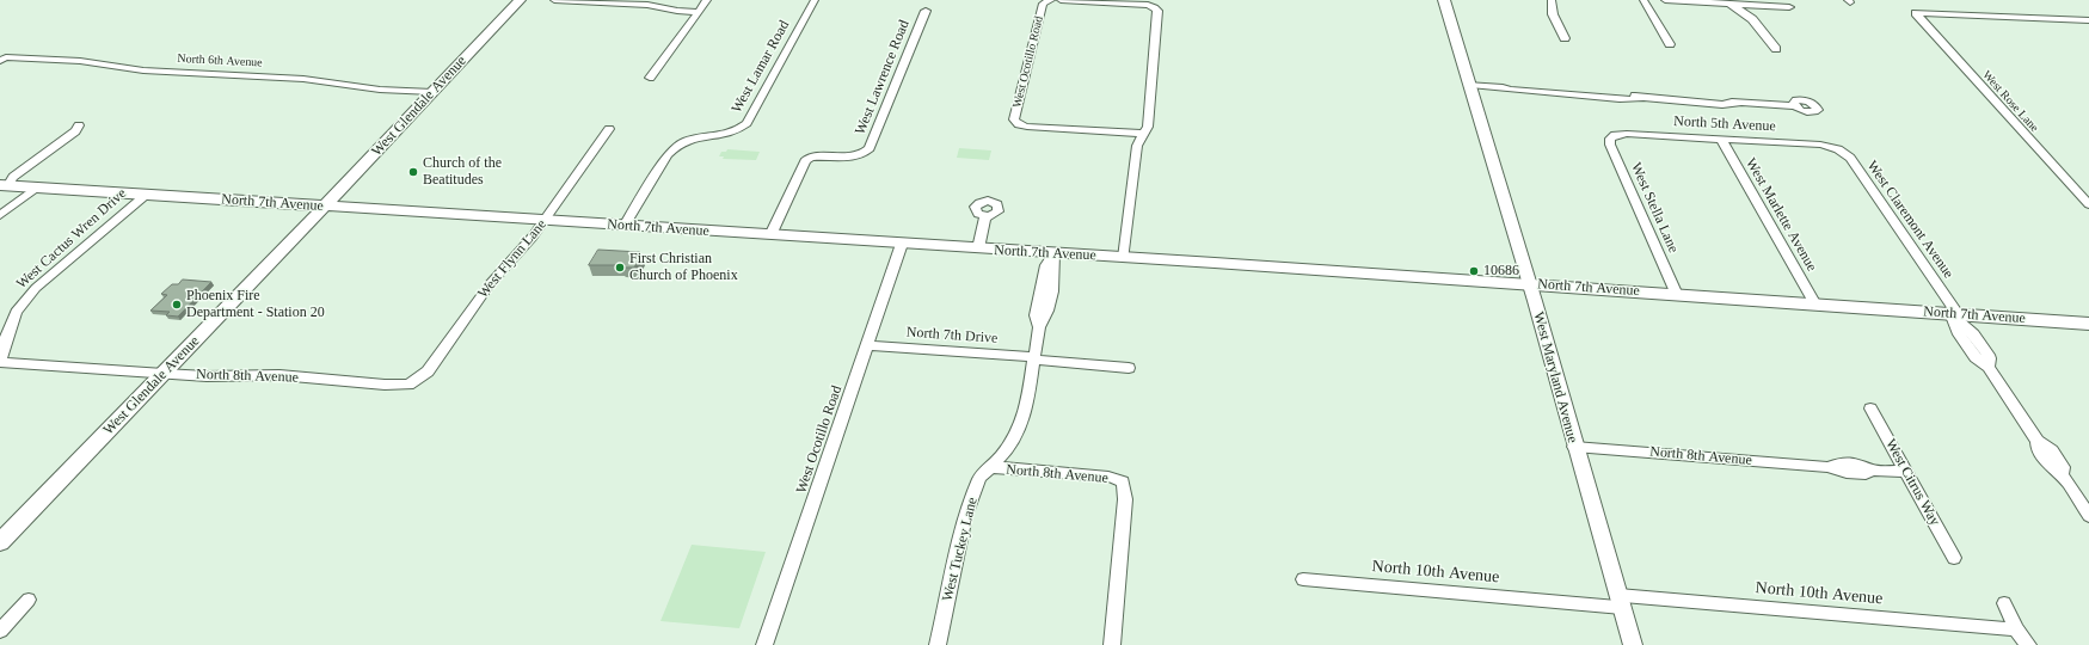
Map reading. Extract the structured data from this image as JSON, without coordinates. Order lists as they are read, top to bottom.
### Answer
{
  "streets": {
    "main road": ["West Glendale Avenue", "North 7th Avenue"],
    "street": [
      "North 6th Avenue",
      "West Ocotillo Road",
      "West Lamar Road",
      "West Lawrence Road",
      "West Rose Lane",
      "North 5th Avenue",
      "West Stella Lane",
      "West Marlette Avenue",
      "West Claremont Avenue",
      "West Cactus Wren Drive",
      "West Flynn Lane",
      "North 7th Drive",
      "North 8th Avenue",
      "West Maryland Avenue",
      "West Citrus Way",
      "West Tuckey Lane",
      "North 10th Avenue"
    ]
  },
  "crossings": [
    ["North 6th Avenue", "West Glendale Avenue"],
    ["West Ocotillo Road", "North 7th Avenue"],
    ["West Ocotillo Road", "North 7th Drive"],
    ["West Lamar Road", "North 7th Avenue"],
    ["West Lawrence Road", "North 7th Avenue"],
    ["West Glendale Avenue", "North 7th Avenue"],
    ["West Glendale Avenue", "North 8th Avenue"],
    ["North 5th Avenue", "West Stella Lane"],
    ["North 5th Avenue", "West Marlette Avenue"],
    ["North 5th Avenue", "West Claremont Avenue"],
    ["North 7th Avenue", "West Stella Lane"],
    ["North 7th Avenue", "West Marlette Avenue"],
    ["North 7th Avenue", "West Claremont Avenue"],
    ["North 7th Avenue", "West Cactus Wren Drive"],
    ["North 7th Avenue", "West Flynn Lane"],
    ["North 7th Avenue", "West Maryland Avenue"],
    ["North 7th Avenue", "West Tuckey Lane"],
    ["West Flynn Lane", "North 8th Avenue"],
    ["North 7th Drive", "West Tuckey Lane"],
    ["North 8th Avenue", "West Maryland Avenue"],
    ["North 8th Avenue", "West Citrus Way"],
    ["North 8th Avenue", "West Tuckey Lane"],
    ["West Maryland Avenue", "North 10th Avenue"]
  ],
  "places": [
    "Church of the Beatitudes",
    "First Christian Church of Phoenix",
    "10686",
    "Phoenix Fire Department - Station 20"
  ]
}
